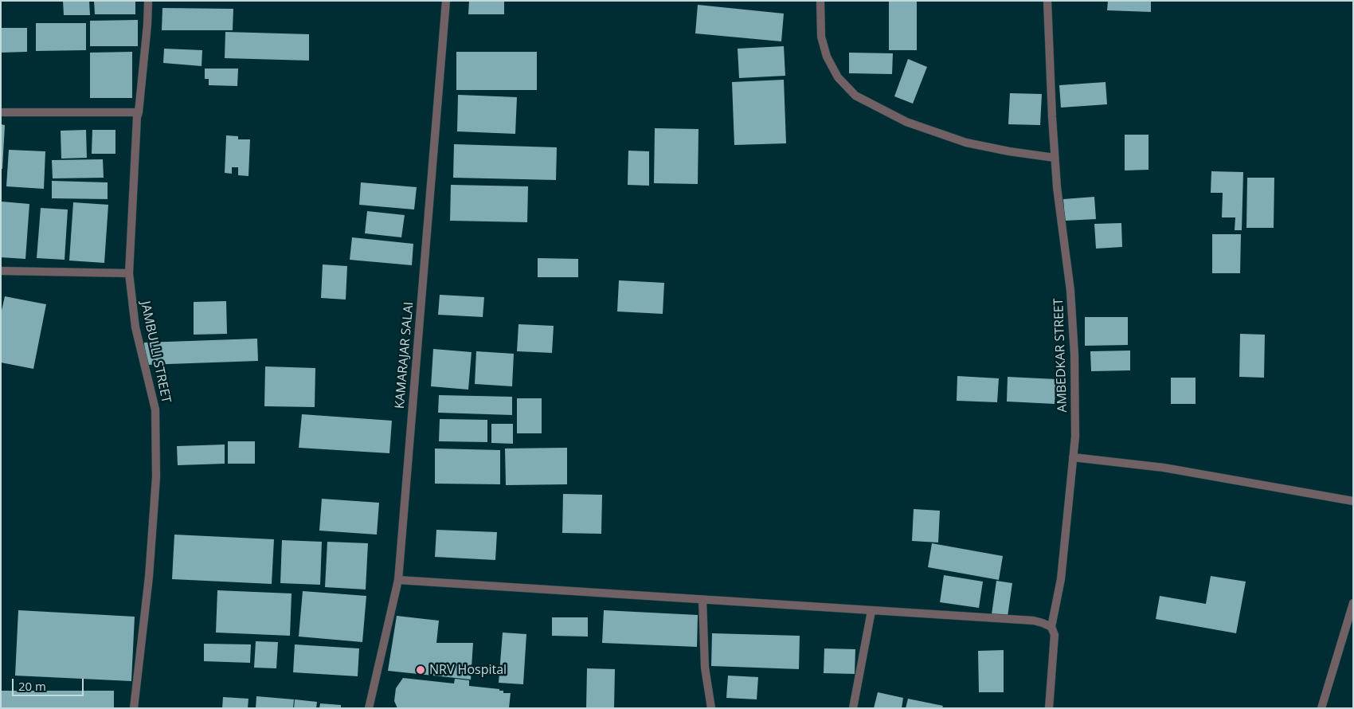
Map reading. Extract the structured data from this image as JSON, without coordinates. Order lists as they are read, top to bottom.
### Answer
{
  "streets": {
    "street": ["JAMBULLI STREET", "KAMARAJAR SALAI", "AMBEDKAR STREET"]
  },
  "places": ["NRV Hospital"],
  "scale_bar": "20 m"
}
